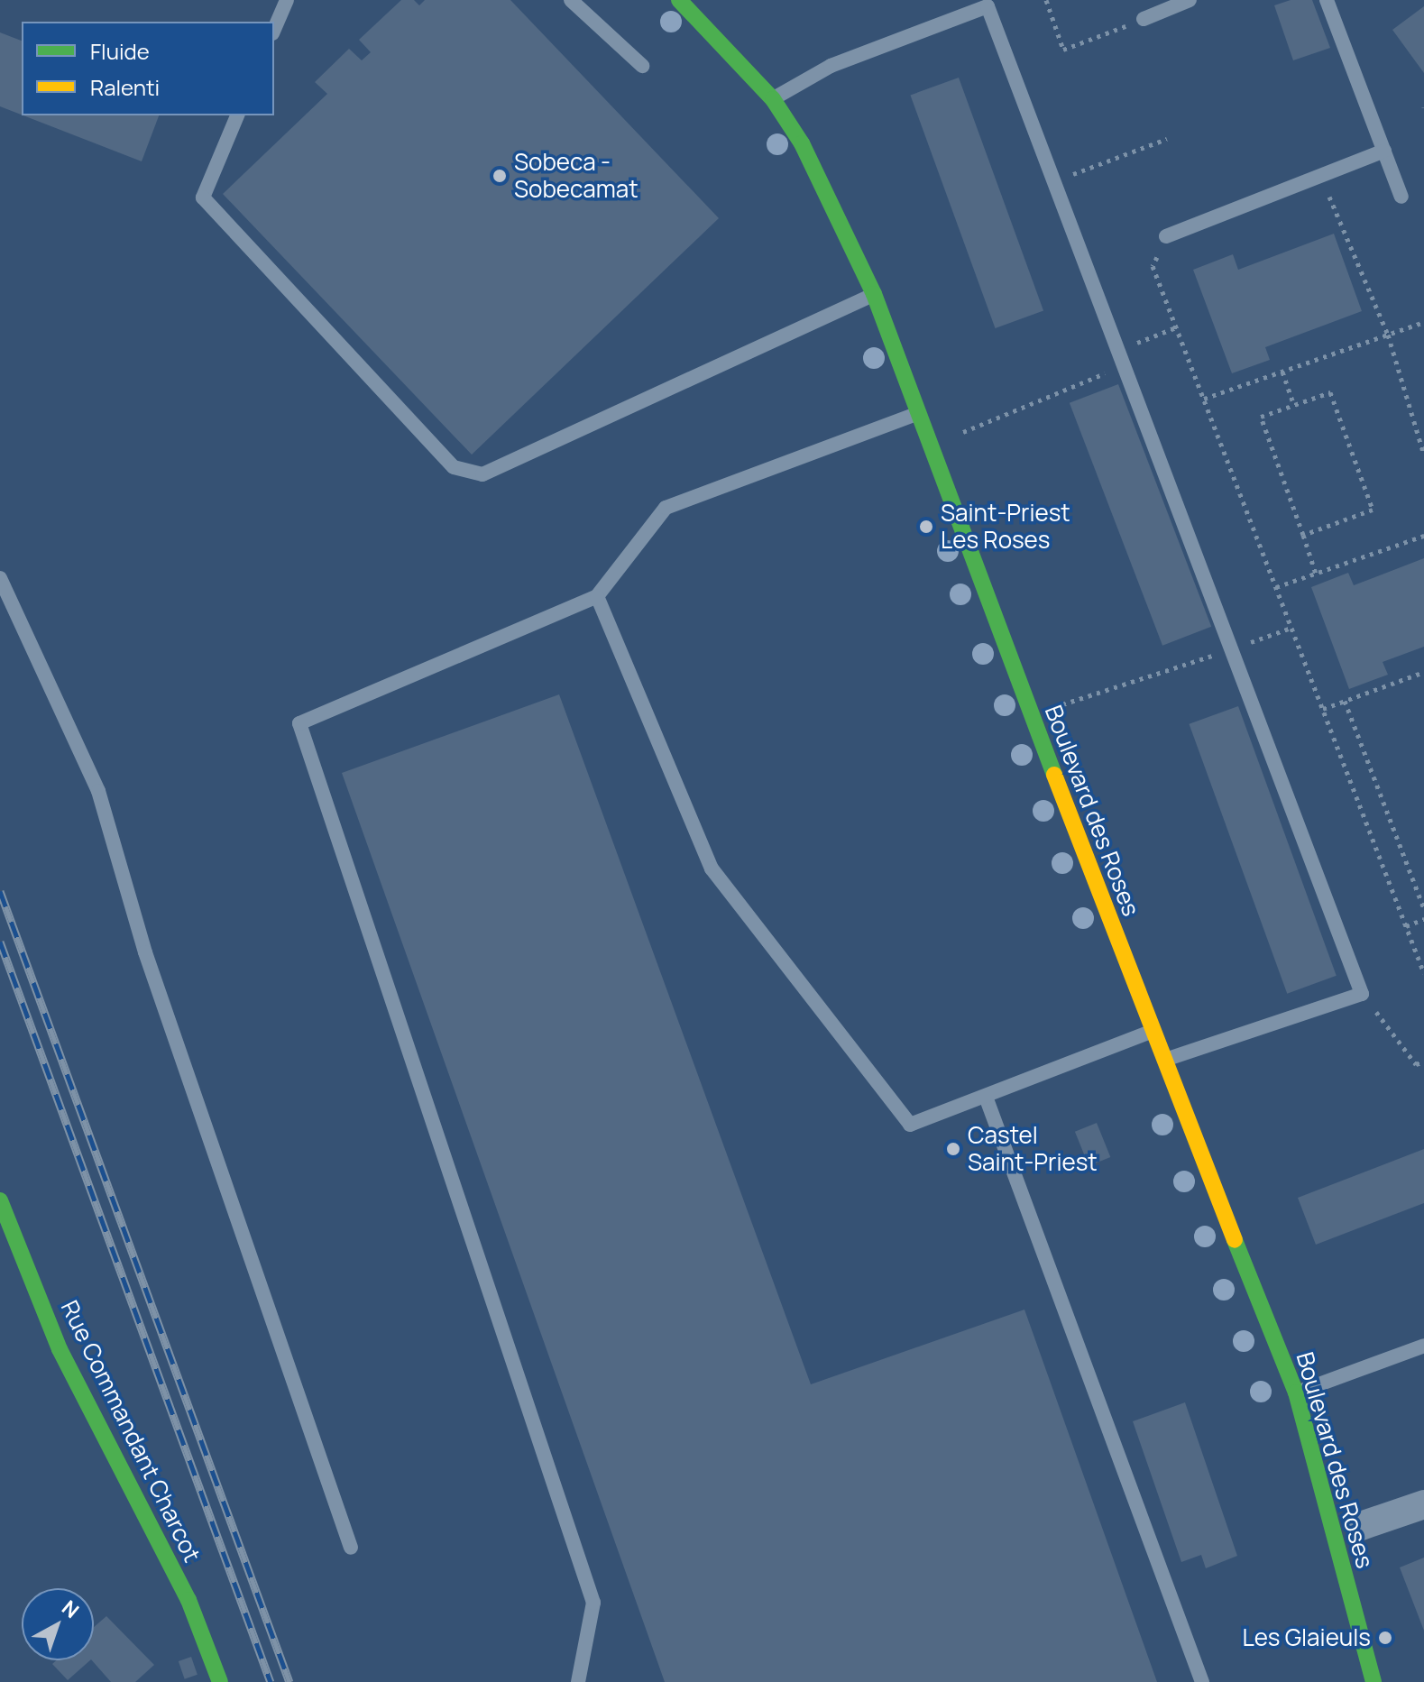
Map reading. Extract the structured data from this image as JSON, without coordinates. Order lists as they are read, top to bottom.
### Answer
{
  "streets": {
    "street": ["Boulevard des Roses", "Rue Commandant Charcot"]
  },
  "places": [
    "Sobeca - Sobecamat",
    "Saint-Priest Les Roses",
    "Castel Saint-Priest",
    "Les Glaieuls"
  ],
  "legend": ["Fluide", "Ralenti"],
  "north": "top right"
}
